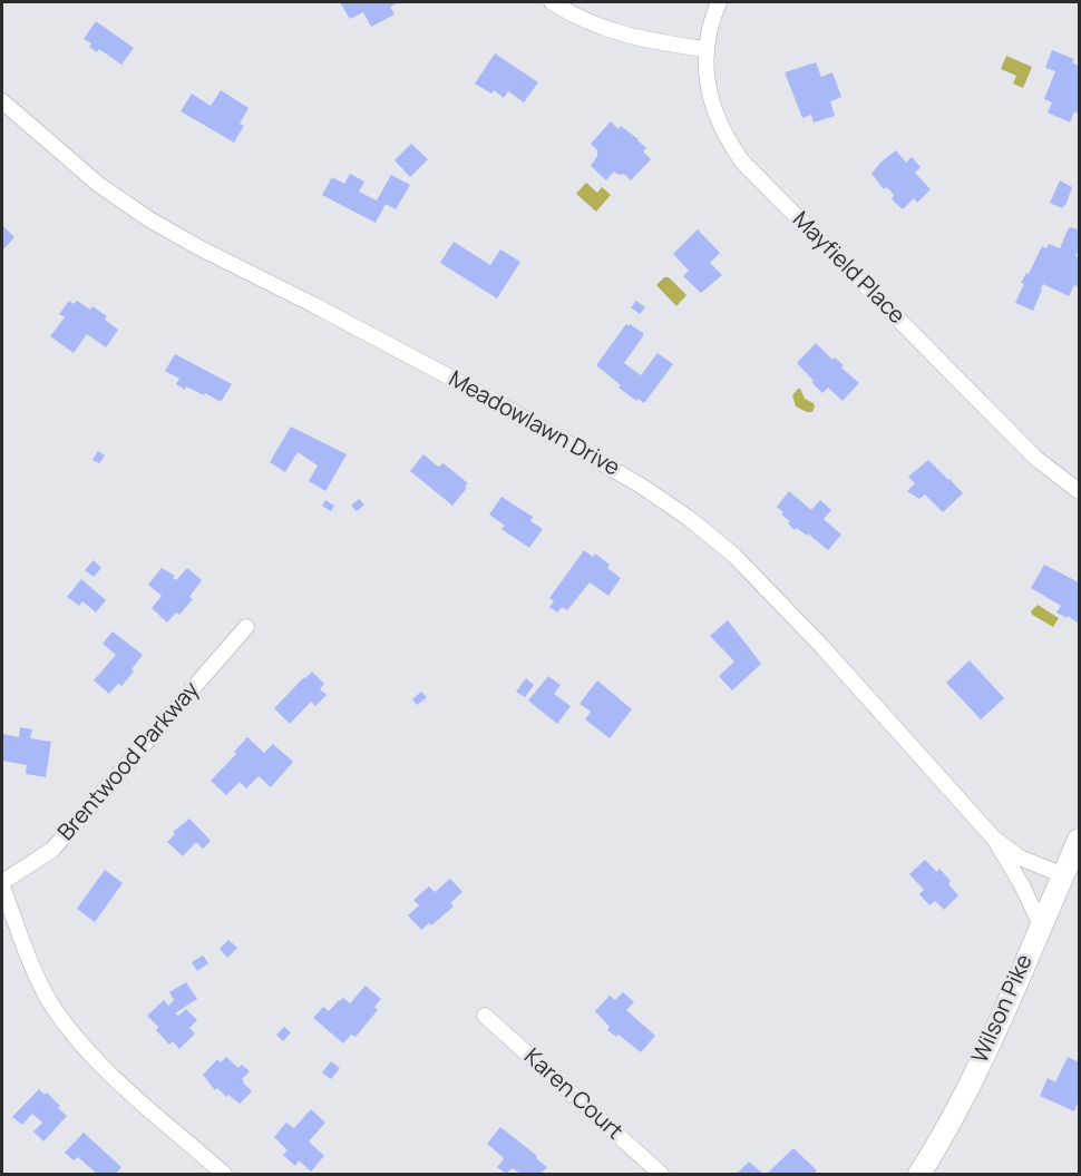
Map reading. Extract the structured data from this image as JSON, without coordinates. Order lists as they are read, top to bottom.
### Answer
{
  "streets": {
    "main road": ["Wilson Pike"],
    "street": [
      "Mayfield Place",
      "Meadowlawn Drive",
      "Brentwood Parkway",
      "Karen Court"
    ]
  },
  "crossings": [
    ["Meadowlawn Drive", "Wilson Pike"]
  ]
}
